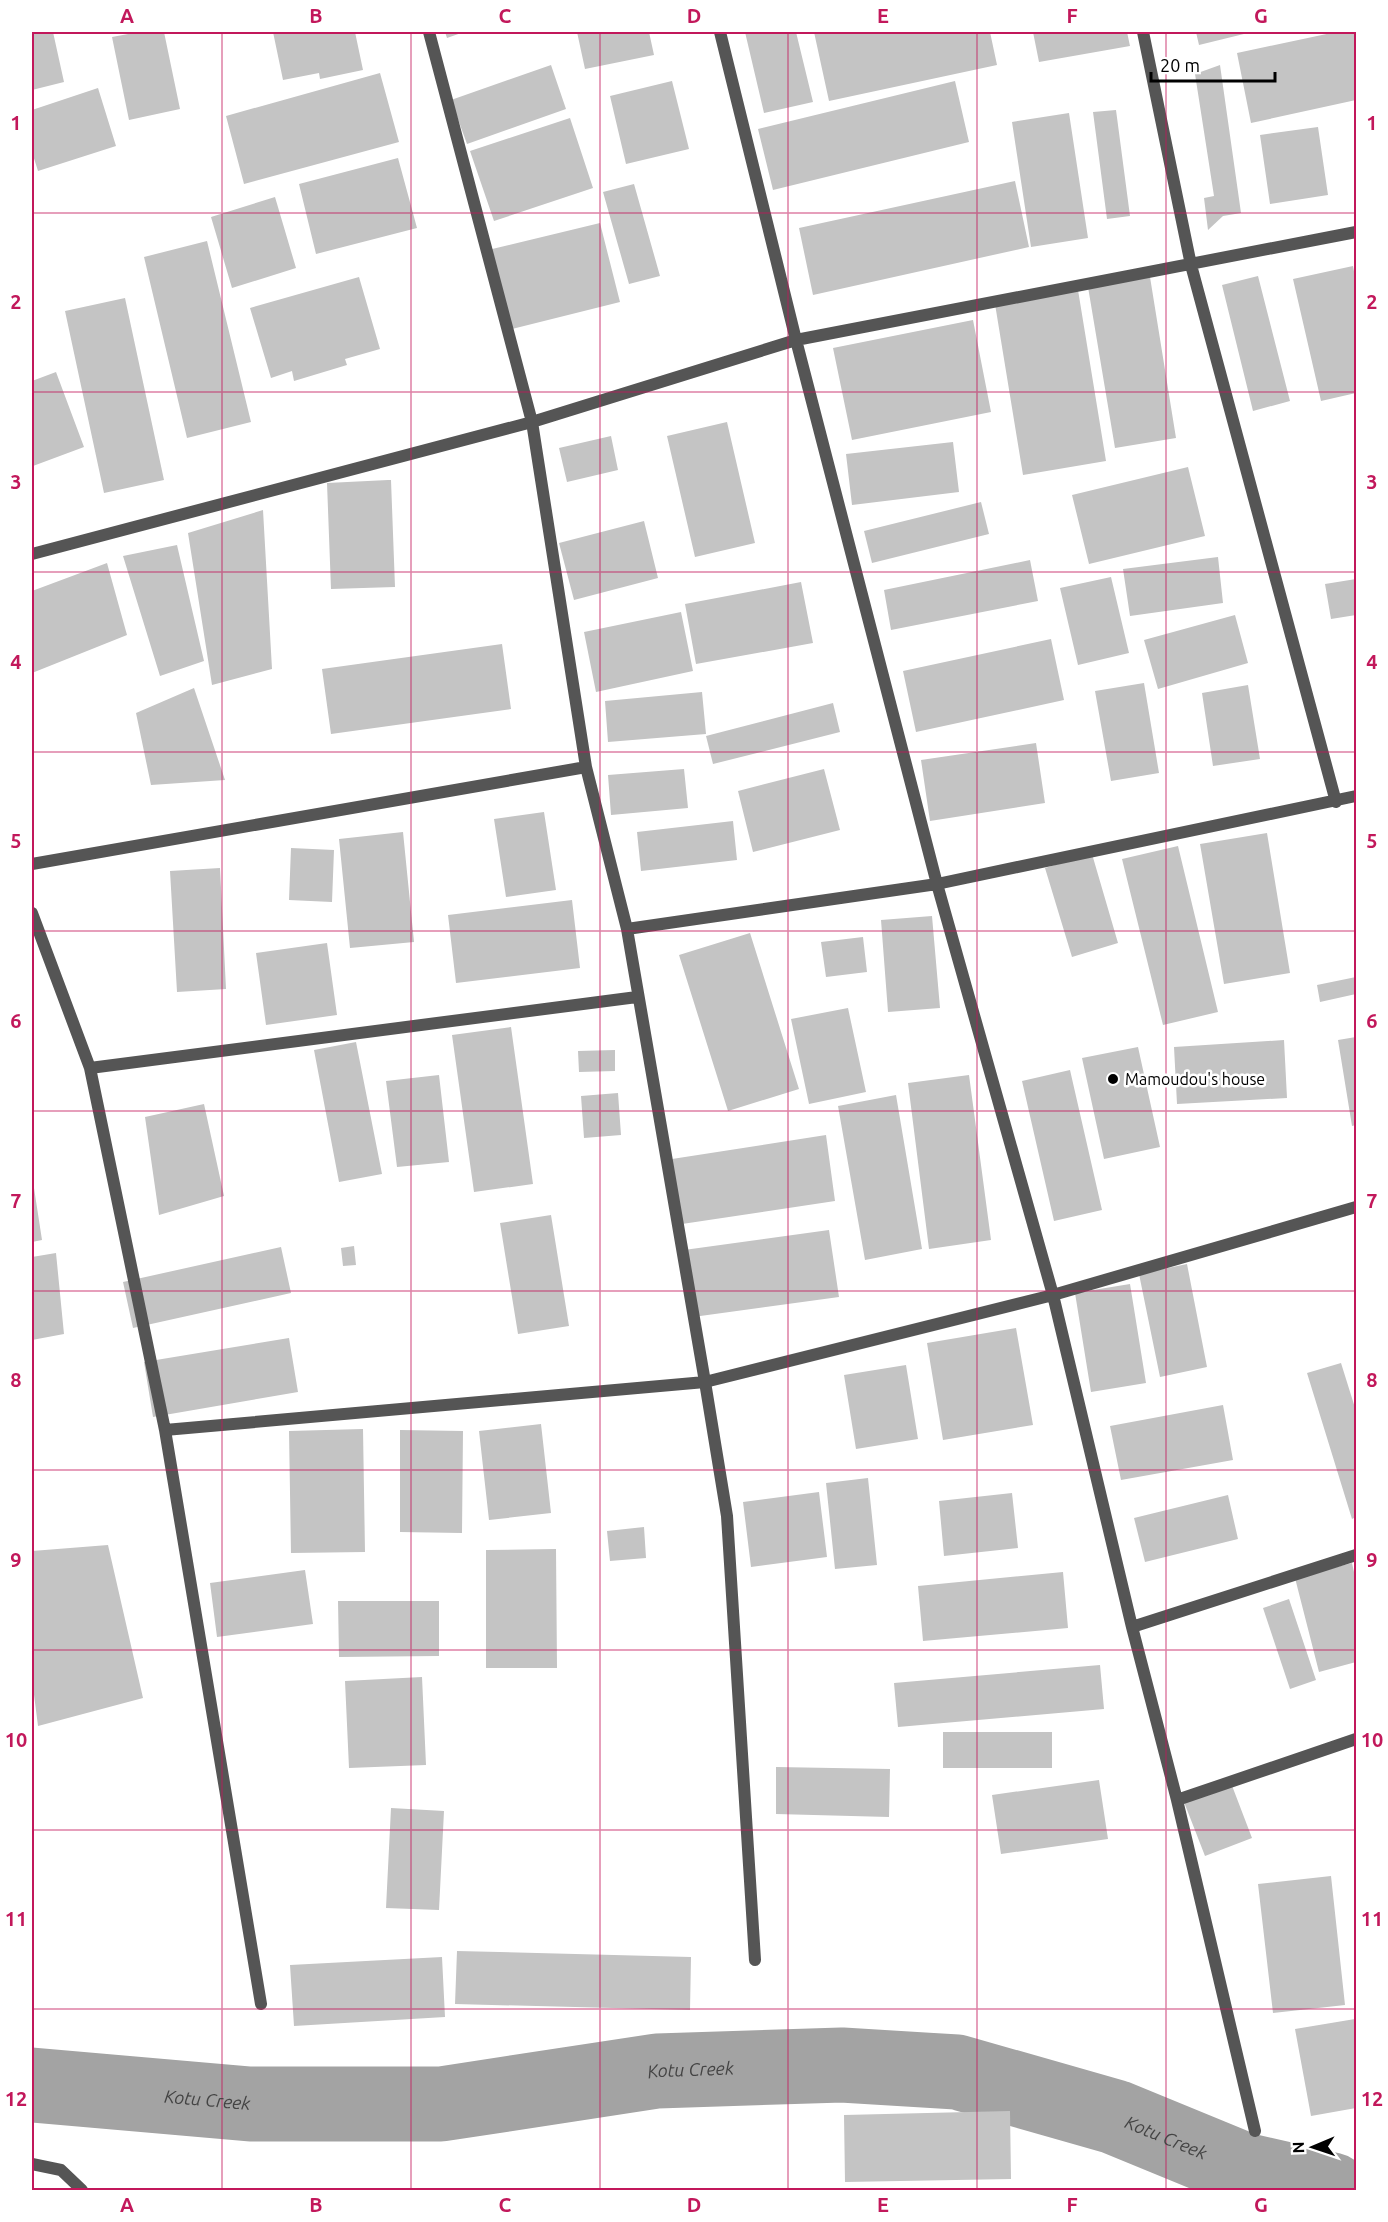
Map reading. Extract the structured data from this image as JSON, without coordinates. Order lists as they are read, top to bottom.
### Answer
{
  "water": ["Kotu Creek"],
  "places": ["Mamoudou's house"],
  "scale_bar": "20 m",
  "north": "left",
  "grid": {
    "columns": [
      "A",
      "B",
      "C",
      "D",
      "E",
      "F",
      "G"
    ],
    "rows": [
      "1",
      "2",
      "3",
      "4",
      "5",
      "6",
      "7",
      "8",
      "9",
      "10",
      "11",
      "12"
    ]
  }
}
